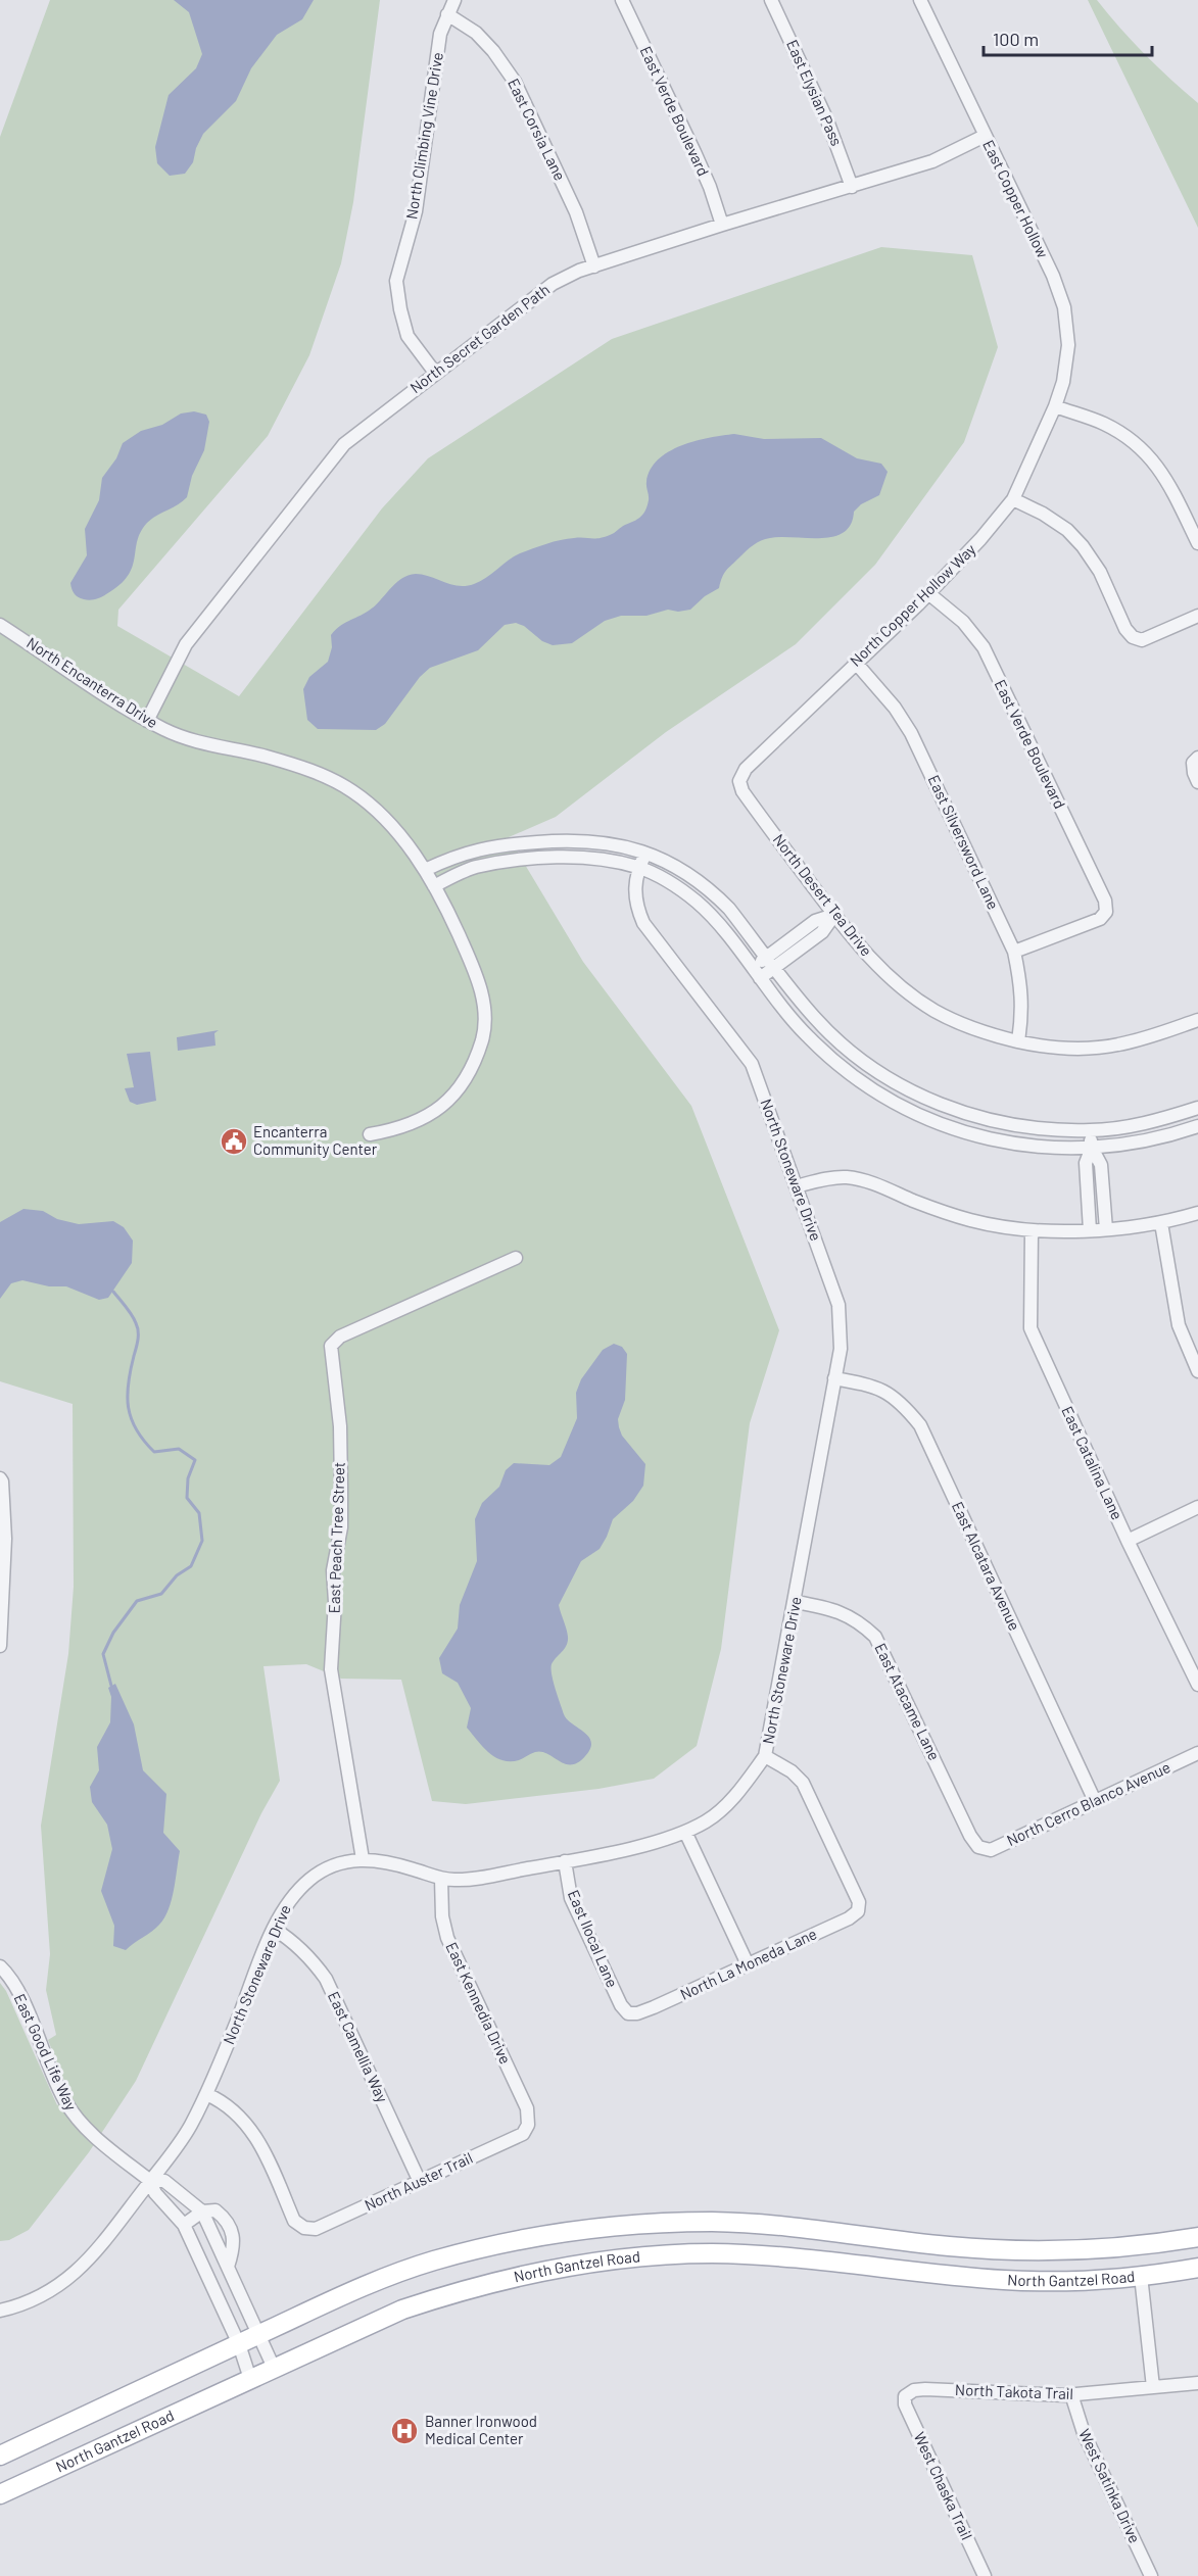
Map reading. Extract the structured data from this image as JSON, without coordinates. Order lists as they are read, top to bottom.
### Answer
{
  "streets": {
    "main road": ["North Gantzel Road"],
    "street": [
      "East Elysian Pass",
      "East Verde Boulevard",
      "East Corsia Lane",
      "North Climbing Vine Drive",
      "East Copper Hollow",
      "North Secret Garden Path",
      "North Copper Hollow Way",
      "North Encanterra Drive",
      "East Silversword Lane",
      "North Desert Tea Drive",
      "North Stoneware Drive",
      "East Catalina Lane",
      "East Peach Tree Street",
      "East Alcatara Avenue",
      "East Atacame Lane",
      "North Cerro Blanco Avenue",
      "East Ilocal Lane",
      "North La Moneda Lane",
      "East Kennedia Drive",
      "East Camellia Way",
      "East Good Life Way",
      "North Auster Trail",
      "North Takota Trail",
      "West Chaska Trail",
      "West Satinka Drive"
    ]
  },
  "crossings": [
    ["East Elysian Pass", "North Secret Garden Path"],
    ["East Verde Boulevard", "North Secret Garden Path"],
    ["East Verde Boulevard", "North Copper Hollow Way"],
    ["East Verde Boulevard", "East Silversword Lane"],
    ["East Corsia Lane", "North Climbing Vine Drive"],
    ["East Corsia Lane", "North Secret Garden Path"],
    ["North Climbing Vine Drive", "North Secret Garden Path"],
    ["East Copper Hollow", "North Secret Garden Path"],
    ["East Copper Hollow", "North Copper Hollow Way"],
    ["North Secret Garden Path", "North Encanterra Drive"],
    ["North Copper Hollow Way", "East Silversword Lane"],
    ["North Copper Hollow Way", "North Desert Tea Drive"],
    ["East Silversword Lane", "North Desert Tea Drive"],
    ["North Stoneware Drive", "East Peach Tree Street"],
    ["North Stoneware Drive", "East Alcatara Avenue"],
    ["North Stoneware Drive", "East Atacame Lane"],
    ["North Stoneware Drive", "East Ilocal Lane"],
    ["North Stoneware Drive", "North La Moneda Lane"],
    ["North Stoneware Drive", "East Kennedia Drive"],
    ["North Stoneware Drive", "East Camellia Way"],
    ["North Stoneware Drive", "East Good Life Way"],
    ["North Stoneware Drive", "North Auster Trail"],
    ["East Alcatara Avenue", "North Cerro Blanco Avenue"],
    ["East Atacame Lane", "North Cerro Blanco Avenue"],
    ["East Ilocal Lane", "North La Moneda Lane"],
    ["East Kennedia Drive", "North Auster Trail"],
    ["East Camellia Way", "North Auster Trail"],
    ["East Good Life Way", "North Gantzel Road"],
    ["North Takota Trail", "West Chaska Trail"],
    ["North Takota Trail", "West Satinka Drive"]
  ],
  "places": {
    "public building": ["Encanterra Community Center"],
    "hospital": ["Banner Ironwood Medical Center"]
  },
  "scale_bar": "100 m"
}
